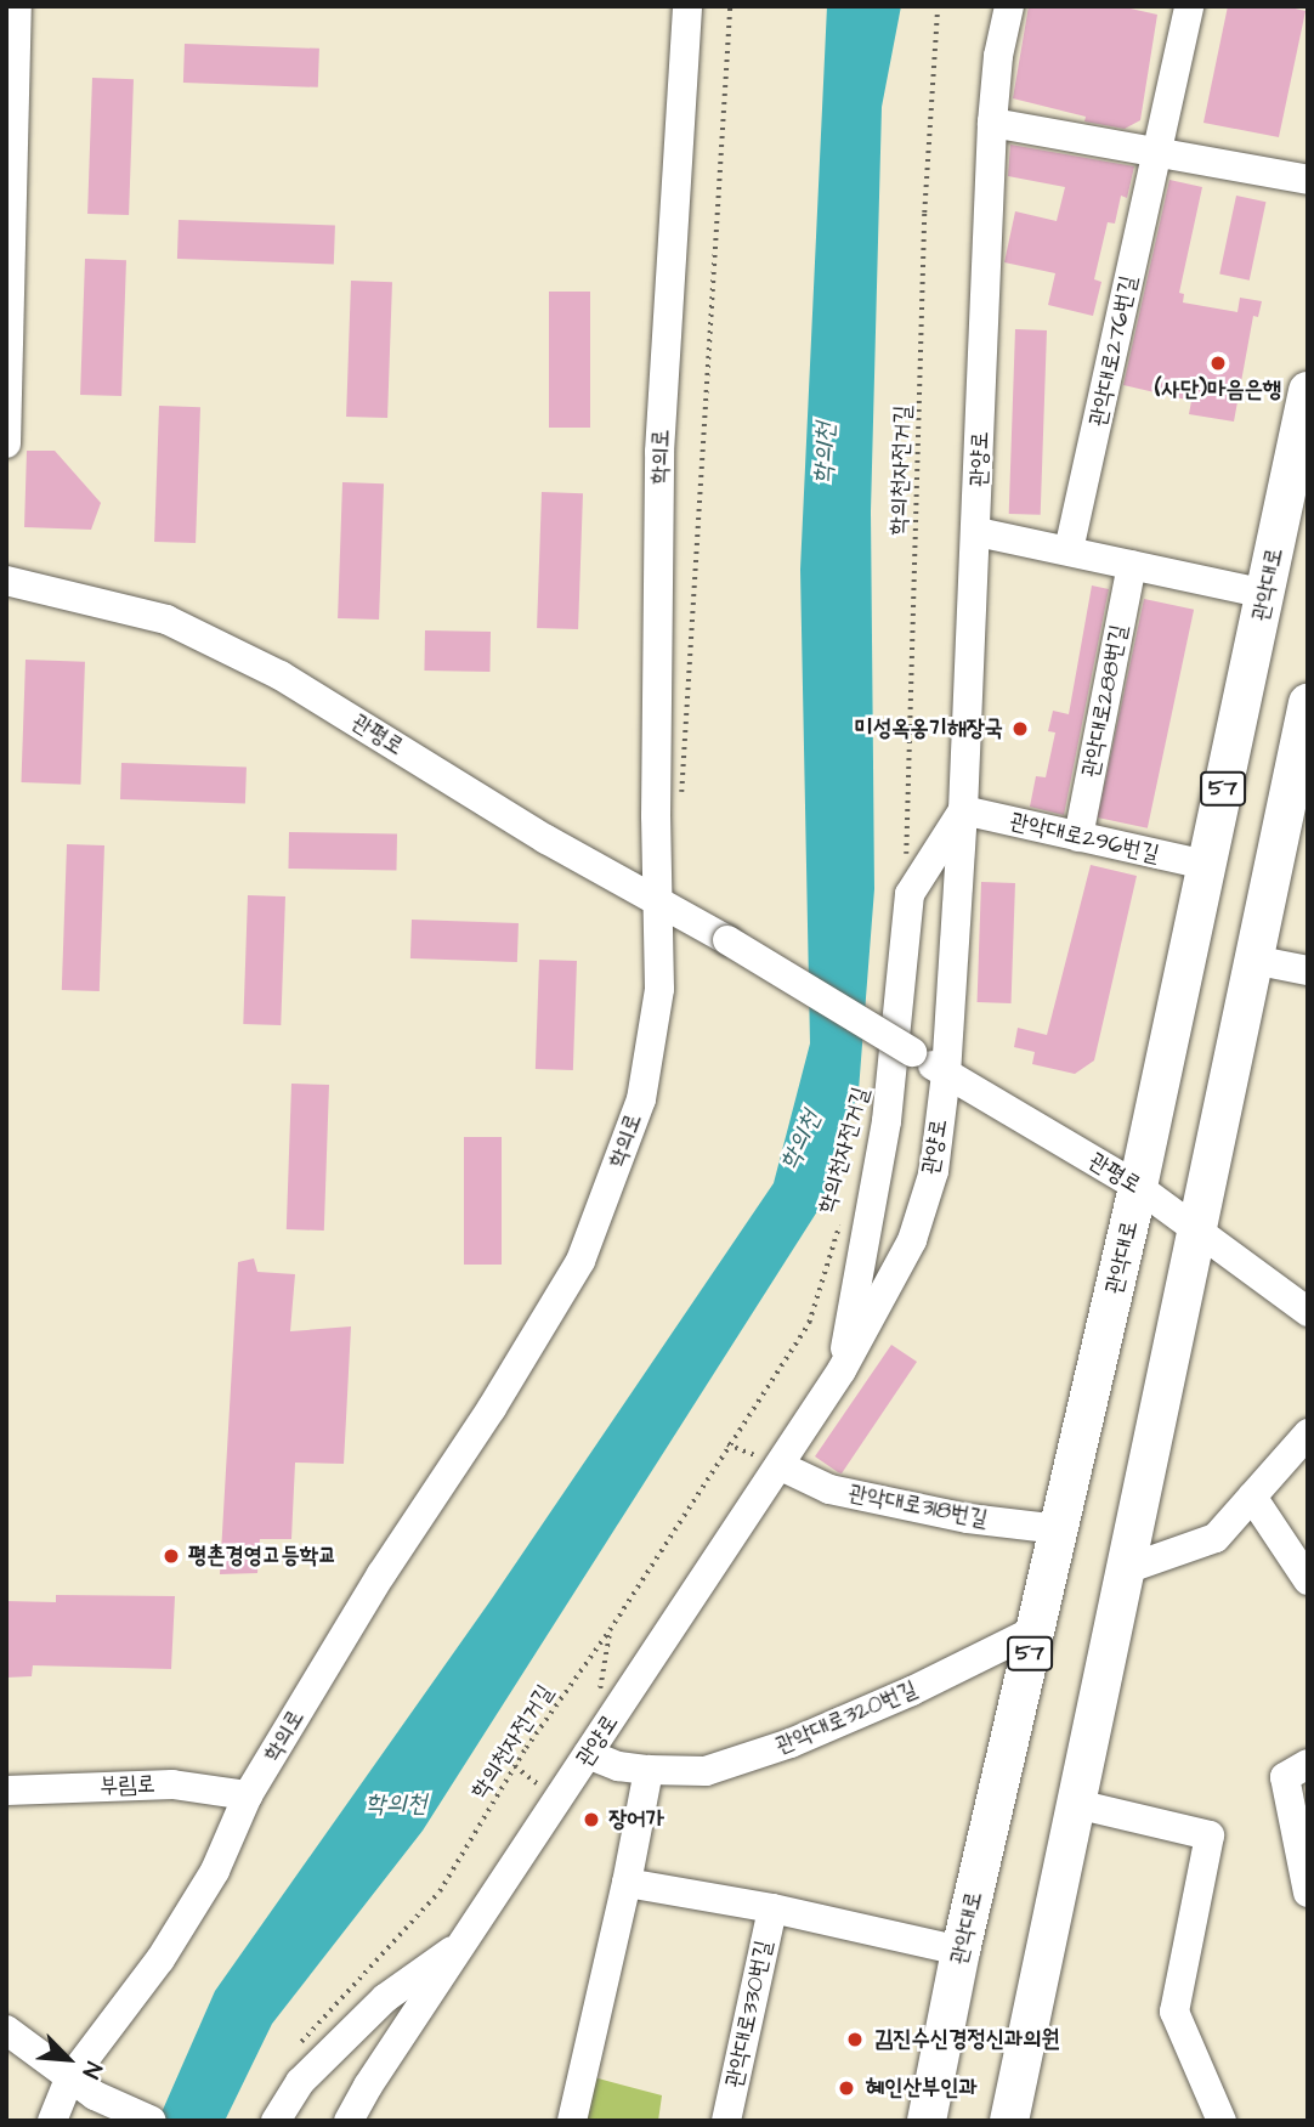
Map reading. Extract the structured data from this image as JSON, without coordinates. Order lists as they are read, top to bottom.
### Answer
{
  "streets": {
    "main road": ["관악대로", "57"],
    "street": [
      "관악대로276번길",
      "학의로",
      "관양로",
      "관악대로288번길",
      "관평로",
      "관악대로296번길",
      "관악대로318번길",
      "관악대로320번길",
      "부림로",
      "관악대로330번길"
    ],
    "path": ["학의천자전거길"]
  },
  "crossings": [
    ["학의로", "관평로"],
    ["학의로", "부림로"],
    ["관양로", "관평로"],
    ["관양로", "관악대로296번길"],
    ["관양로", "관악대로318번길"],
    ["관양로", "관악대로320번길"],
    ["관악대로", "관평로"],
    ["관악대로", "관악대로296번길"],
    ["관악대로", "관악대로318번길"],
    ["관악대로", "관악대로320번길"],
    ["관악대로", "관악대로330번길"],
    ["관악대로288번길", "관악대로296번길"]
  ],
  "water": ["학의천"],
  "places": [
    "(사단)마음은행",
    "미성옥옹기해장국",
    "평촌경영고등학교",
    "장어가",
    "김진수신경정신과의원",
    "혜인산부인과"
  ],
  "north": "bottom right"
}
